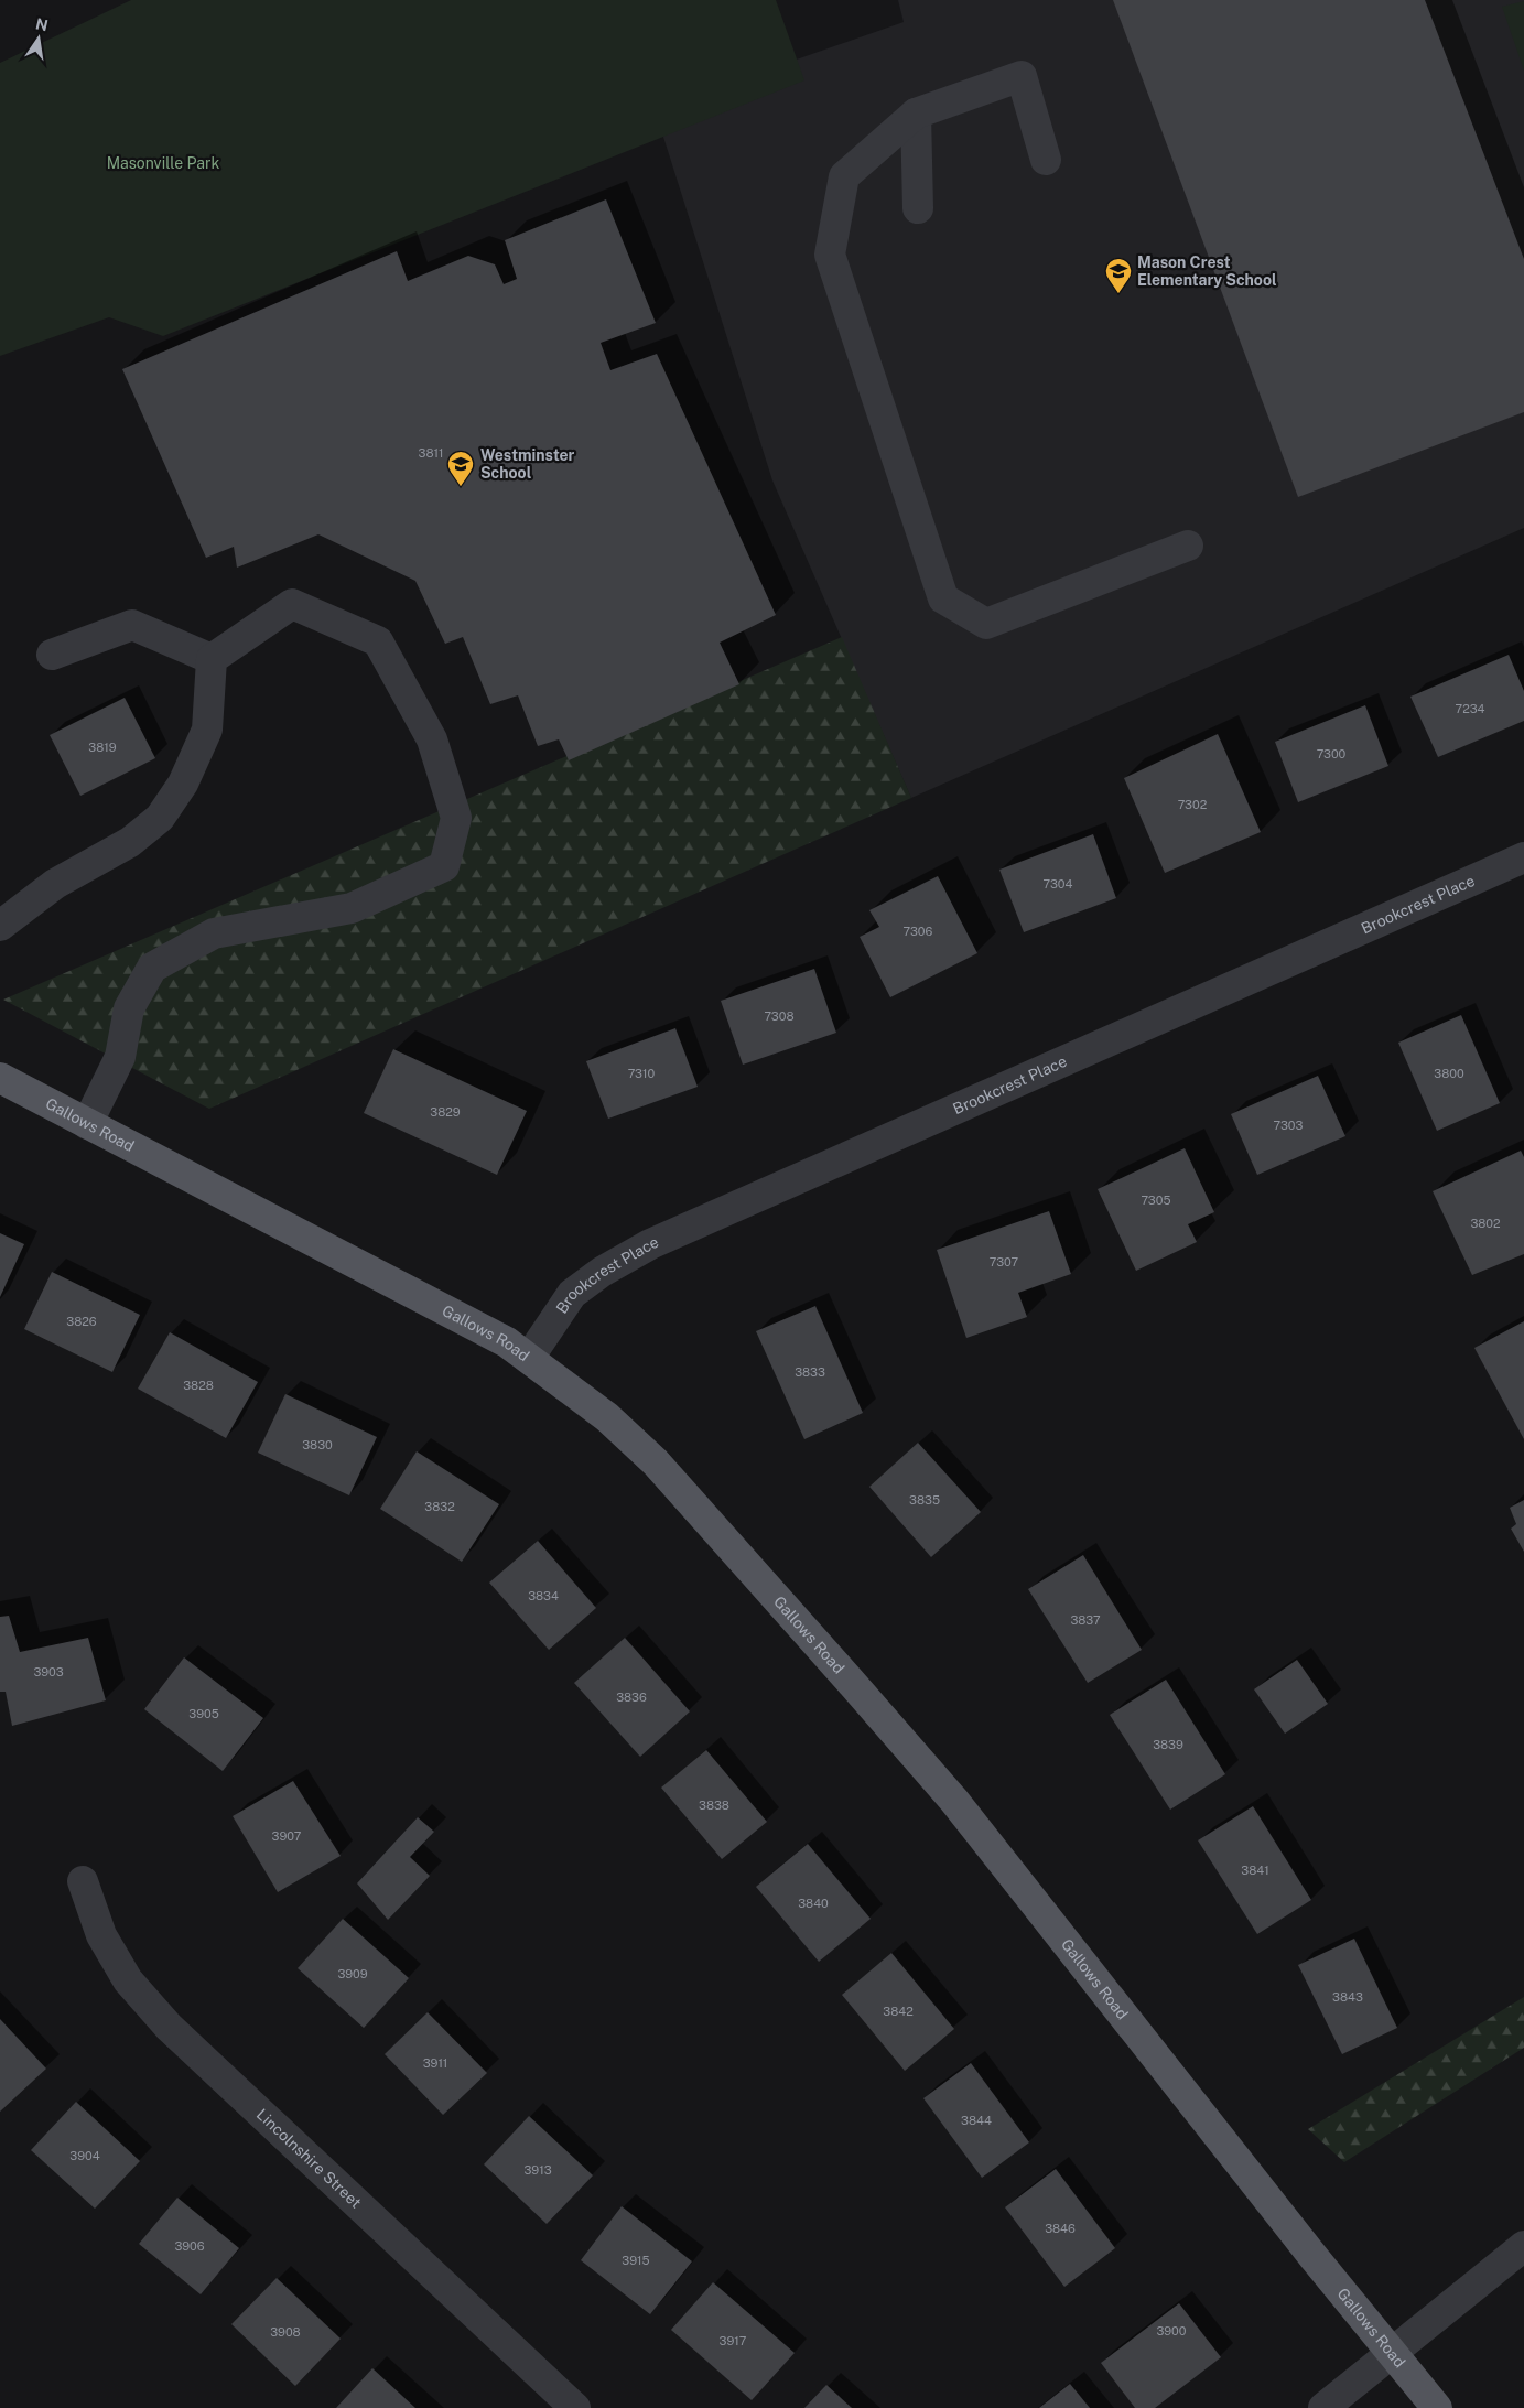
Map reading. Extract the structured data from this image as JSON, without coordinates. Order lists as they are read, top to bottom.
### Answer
{
  "streets": {
    "main road": ["Gallows Road"],
    "street": ["Brookcrest Place", "Lincolnshire Street"]
  },
  "crossings": [
    ["Brookcrest Place", "Gallows Road"]
  ],
  "parks": ["Masonville Park"],
  "places": {
    "school or university": ["Mason Crest Elementary School", "Westminster School"]
  },
  "house_numbers": [
    "3811",
    "7234",
    "3819",
    "7300",
    "7302",
    "7304",
    "7306",
    "7308",
    "7310",
    "3800",
    "3829",
    "7303",
    "7305",
    "3802",
    "7307",
    "3826",
    "3833",
    "3828",
    "3830",
    "3835",
    "3832",
    "3834",
    "3837",
    "3903",
    "3836",
    "3905",
    "3839",
    "3838",
    "3907",
    "3841",
    "3840",
    "3909",
    "3843",
    "3842",
    "3911",
    "3844",
    "3904",
    "3913",
    "3846",
    "3906",
    "3915",
    "3900",
    "3908",
    "3917"
  ],
  "north": "top"
}
